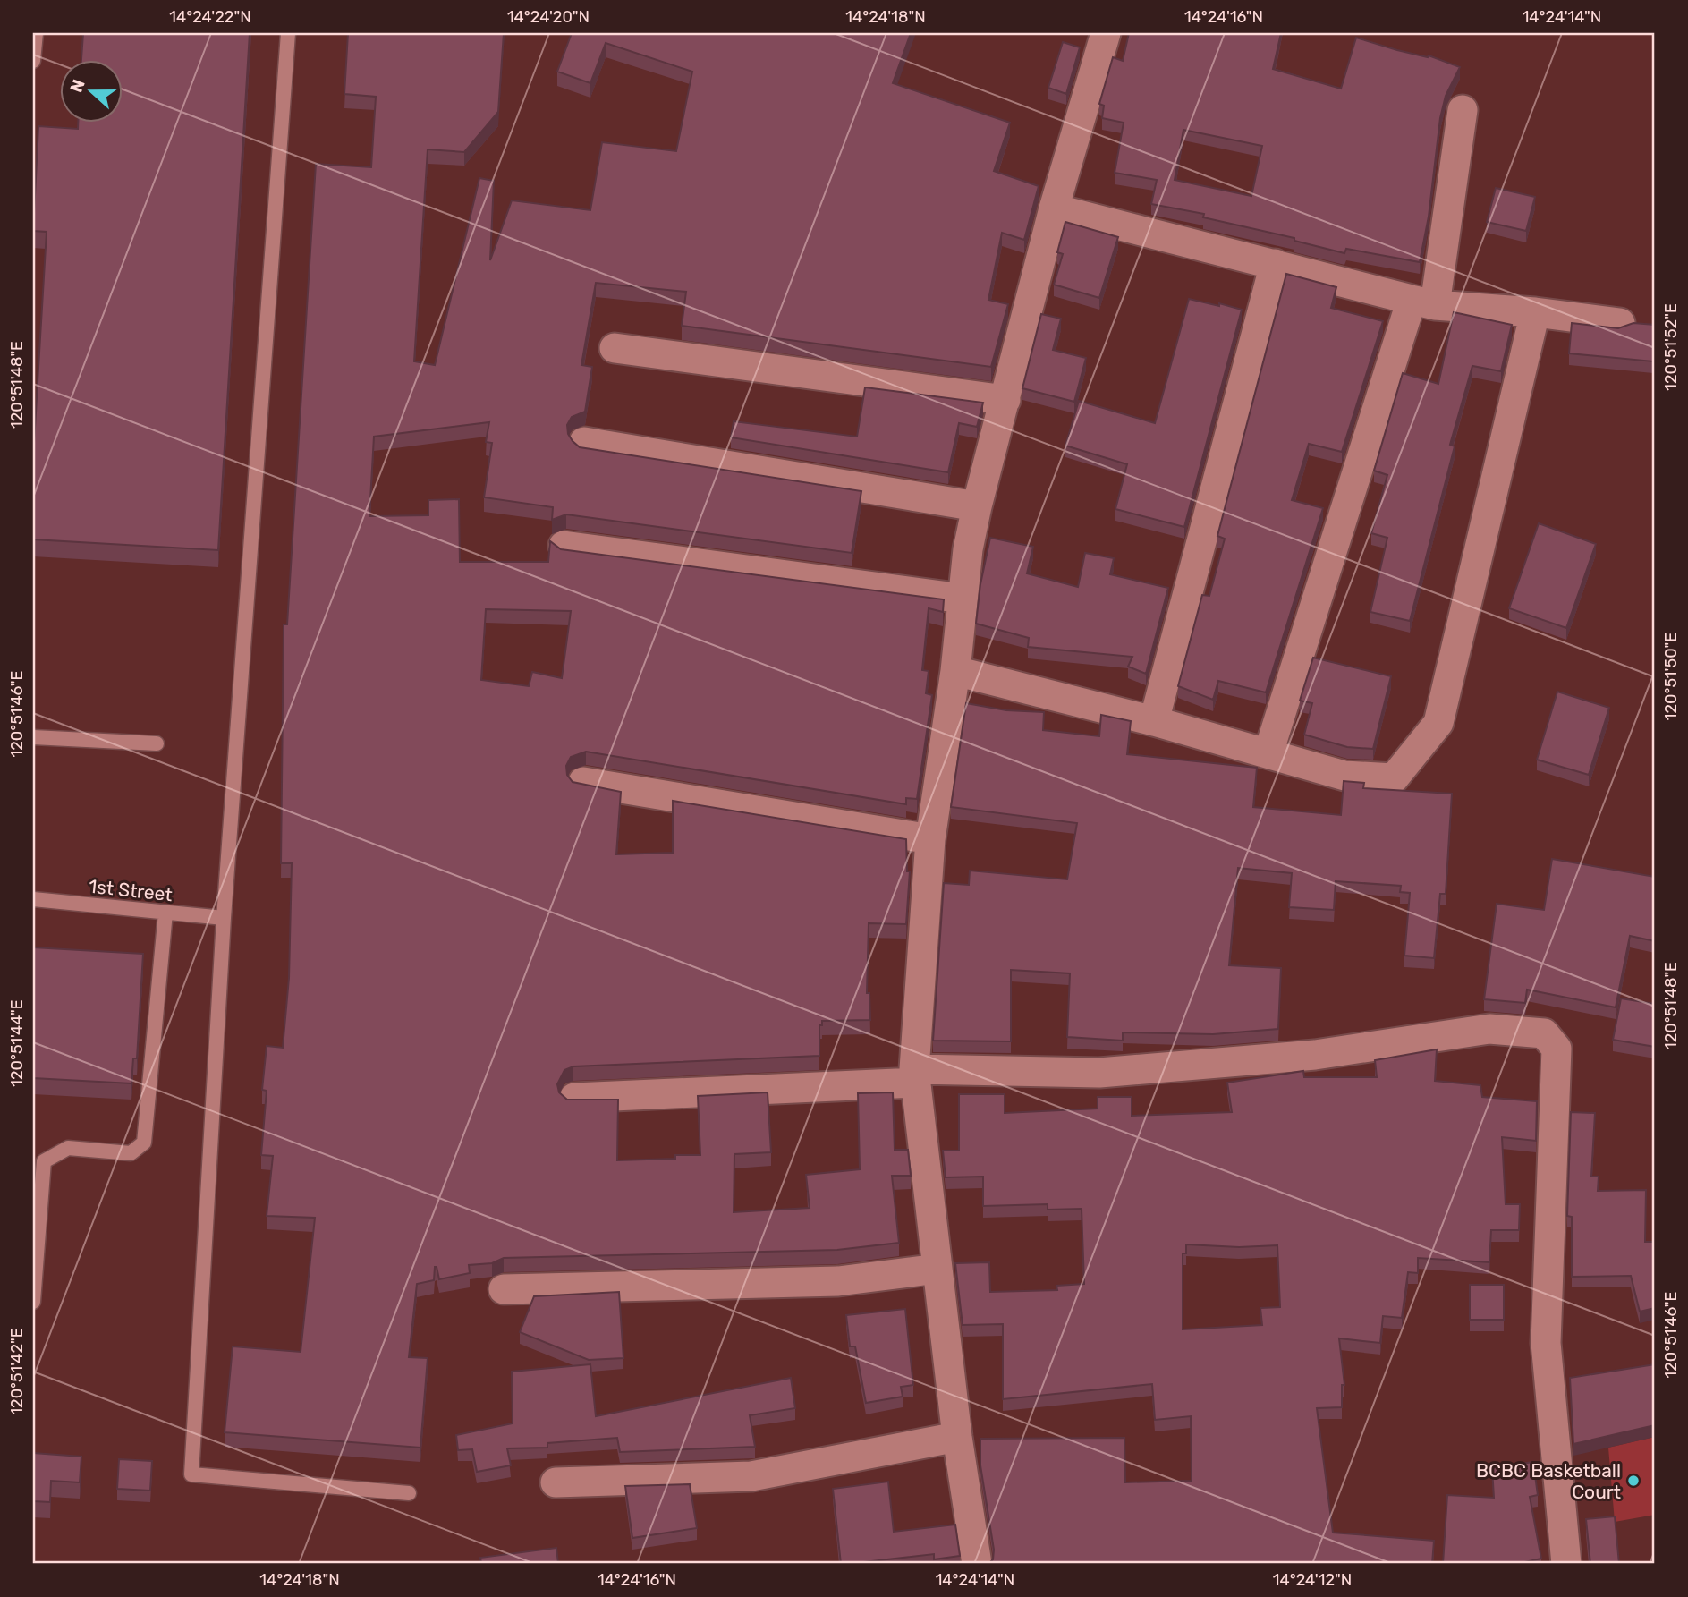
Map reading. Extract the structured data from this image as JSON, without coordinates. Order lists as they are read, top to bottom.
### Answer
{
  "streets": {
    "lane": ["1st Street"]
  },
  "places": ["BCBC Basketball Court"],
  "north": "left",
  "coordinates": [
    "14°24'22\"N",
    "14°24'20\"N",
    "14°24'18\"N",
    "14°24'16\"N",
    "14°24'14\"N",
    "120°51'52\"E",
    "120°51'48\"E",
    "120°51'50\"E",
    "120°51'46\"E",
    "120°51'44\"E",
    "120°51'42\"E",
    "14°24'12\"N"
  ]
}
